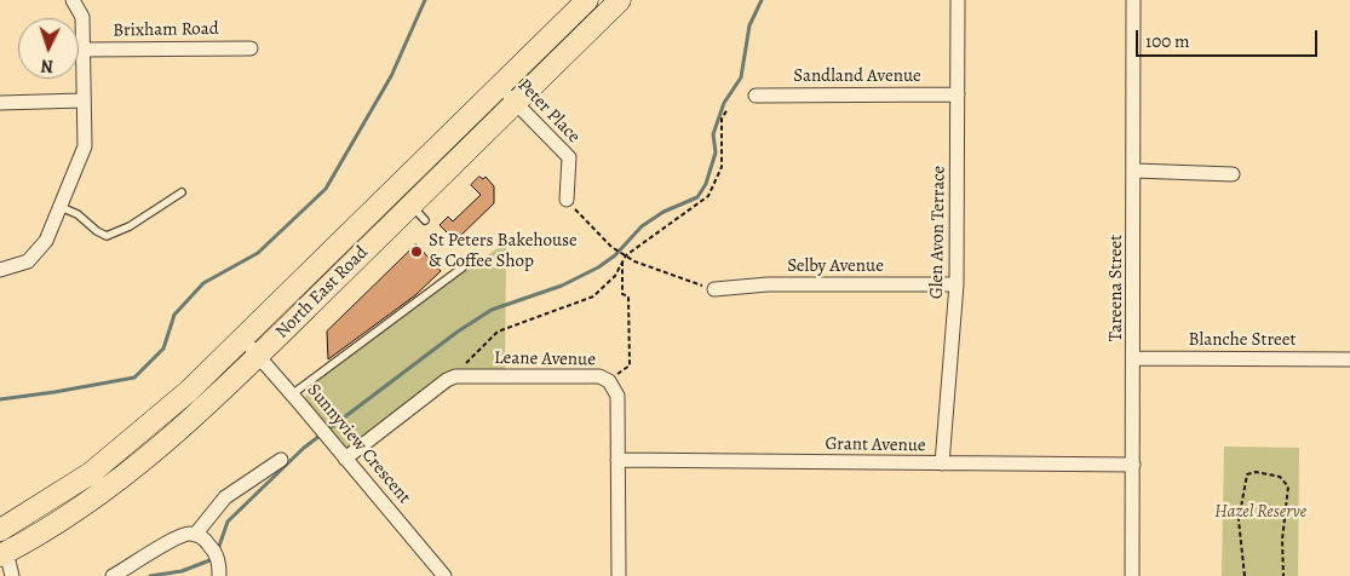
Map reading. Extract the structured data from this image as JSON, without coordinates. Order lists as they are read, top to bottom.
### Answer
{
  "streets": {
    "main road": ["North East Road"],
    "street": [
      "Brixham Road",
      "Sandland Avenue",
      "Peter Place",
      "Glen Avon Terrace",
      "Selby Avenue",
      "Tareena Street",
      "Blanche Street",
      "Leane Avenue",
      "Sunnyview Crescent",
      "Grant Avenue"
    ]
  },
  "crossings": [
    ["Sandland Avenue", "Glen Avon Terrace"],
    ["Peter Place", "North East Road"],
    ["Glen Avon Terrace", "Selby Avenue"],
    ["Glen Avon Terrace", "Grant Avenue"],
    ["Tareena Street", "Blanche Street"],
    ["Tareena Street", "Grant Avenue"],
    ["North East Road", "Sunnyview Crescent"],
    ["Leane Avenue", "Grant Avenue"]
  ],
  "parks": ["Hazel Reserve"],
  "places": ["St Peters Bakehouse & Coffee Shop"],
  "scale_bar": "100 m",
  "north": "bottom"
}
